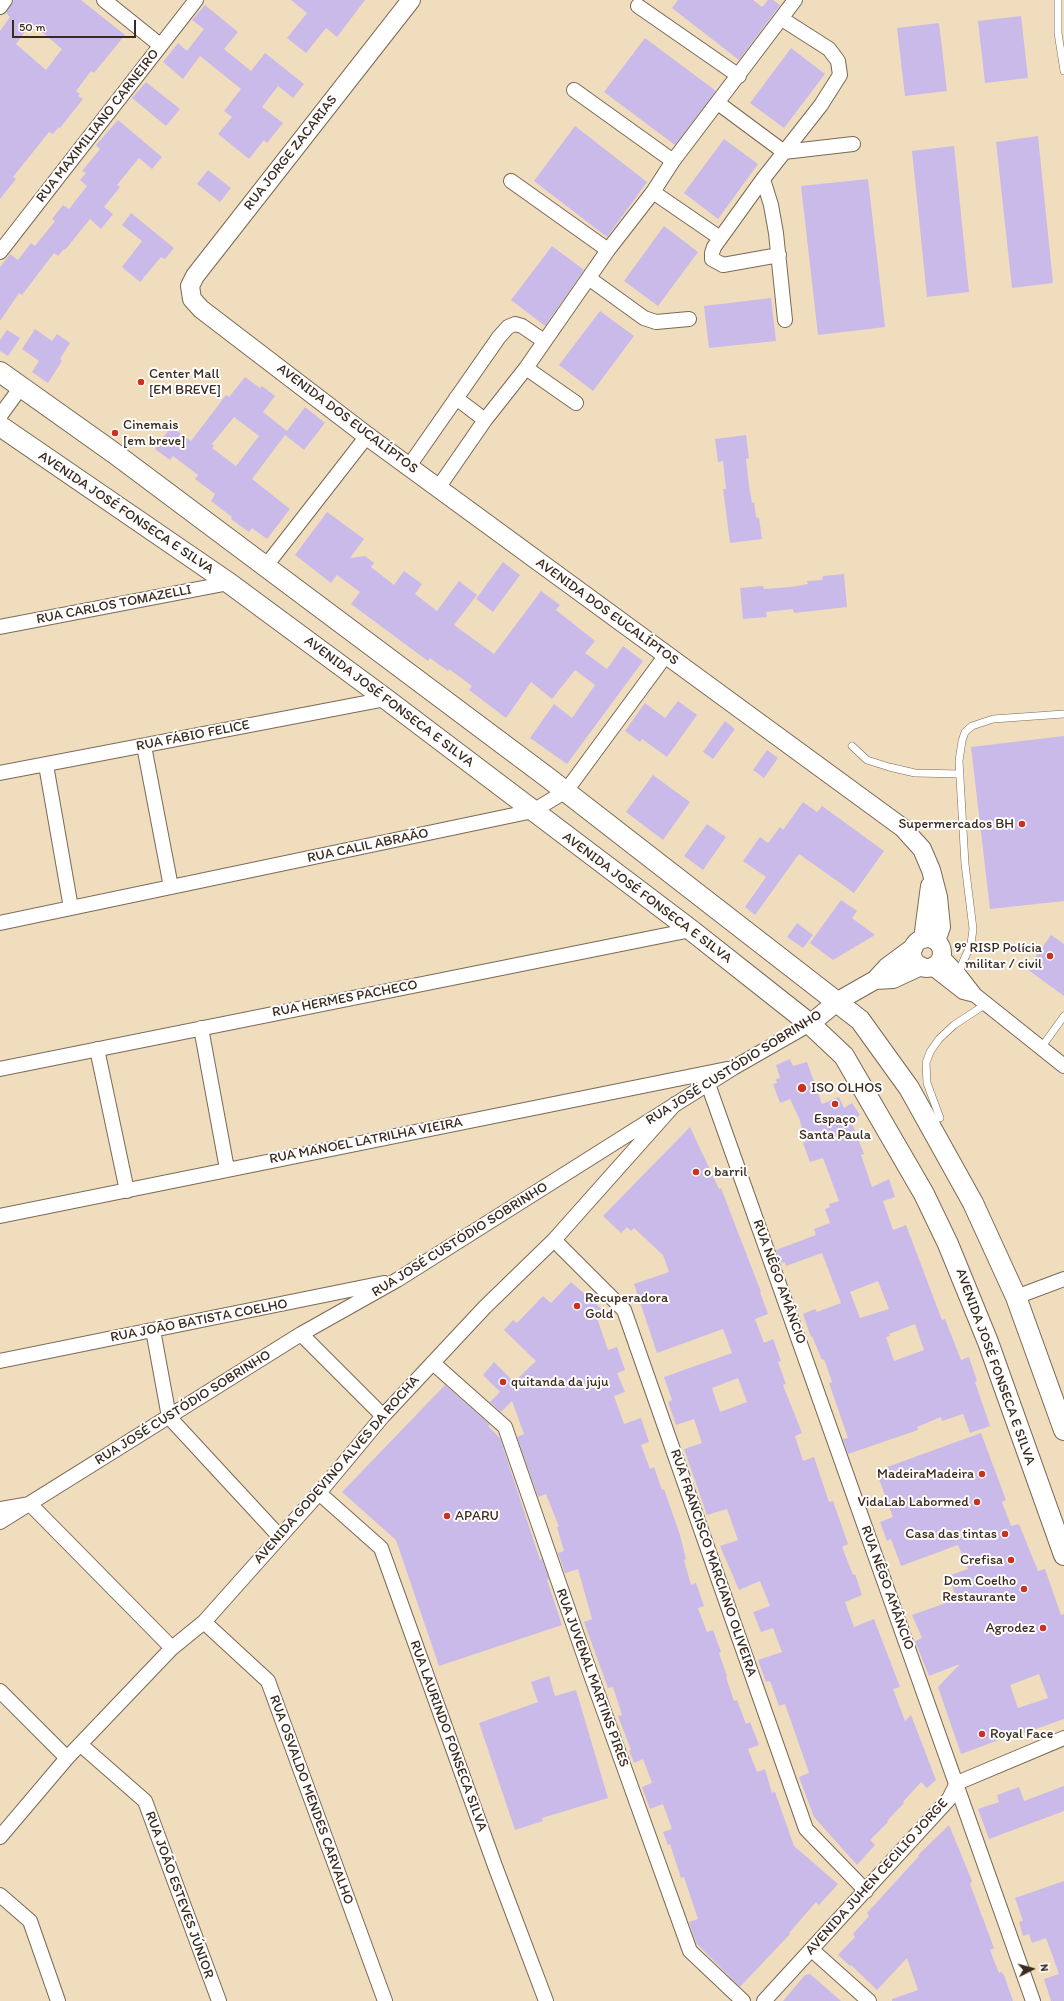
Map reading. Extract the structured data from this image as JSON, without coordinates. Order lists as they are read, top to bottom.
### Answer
{
  "streets": {
    "main road": ["AVENIDA JOSÉ FONSECA E SILVA"],
    "street": [
      "RUA MAXIMILIANO CARNEIRO",
      "RUA JORGE ZACARIAS",
      "AVENIDA DOS EUCALÍPTOS",
      "RUA CARLOS TOMAZELLI",
      "RUA FÁBIO FELICE",
      "RUA CALIL ABRAÃO",
      "RUA HERMES PACHECO",
      "RUA JOSÉ CUSTÓDIO SOBRINHO",
      "RUA MANOEL LATRILHA VIEIRA",
      "RUA NÊGO AMÂNCIO",
      "RUA JOÃO BATISTA COELHO",
      "AVENIDA GODEVINO ALVES DA ROCHA",
      "RUA FRANCISCO MARCIANO OLIVEIRA",
      "RUA JUVENAL MARTINS PIRES",
      "RUA LAURINDO FONSECA SILVA",
      "RUA OSVALDO MENDES CARVALHO",
      "AVENIDA JUHEN CECILIO JORGE",
      "RUA JOÃO ESTEVES JÚNIOR"
    ]
  },
  "crossings": [
    ["RUA JORGE ZACARIAS", "AVENIDA DOS EUCALÍPTOS"],
    ["AVENIDA DOS EUCALÍPTOS", "RUA CALIL ABRAÃO"],
    ["AVENIDA DOS EUCALÍPTOS", "RUA JOSÉ CUSTÓDIO SOBRINHO"],
    ["AVENIDA JOSÉ FONSECA E SILVA", "RUA CARLOS TOMAZELLI"],
    ["AVENIDA JOSÉ FONSECA E SILVA", "RUA FÁBIO FELICE"],
    ["AVENIDA JOSÉ FONSECA E SILVA", "RUA CALIL ABRAÃO"],
    ["AVENIDA JOSÉ FONSECA E SILVA", "RUA HERMES PACHECO"],
    ["AVENIDA JOSÉ FONSECA E SILVA", "RUA JOSÉ CUSTÓDIO SOBRINHO"],
    ["RUA JOSÉ CUSTÓDIO SOBRINHO", "RUA MANOEL LATRILHA VIEIRA"],
    ["RUA JOSÉ CUSTÓDIO SOBRINHO", "RUA NÊGO AMÂNCIO"],
    ["RUA JOSÉ CUSTÓDIO SOBRINHO", "RUA JOÃO BATISTA COELHO"],
    ["RUA JOSÉ CUSTÓDIO SOBRINHO", "AVENIDA GODEVINO ALVES DA ROCHA"],
    ["RUA NÊGO AMÂNCIO", "AVENIDA JUHEN CECILIO JORGE"],
    ["AVENIDA GODEVINO ALVES DA ROCHA", "RUA FRANCISCO MARCIANO OLIVEIRA"],
    ["AVENIDA GODEVINO ALVES DA ROCHA", "RUA JUVENAL MARTINS PIRES"],
    ["AVENIDA GODEVINO ALVES DA ROCHA", "RUA LAURINDO FONSECA SILVA"],
    ["AVENIDA GODEVINO ALVES DA ROCHA", "RUA OSVALDO MENDES CARVALHO"],
    ["AVENIDA GODEVINO ALVES DA ROCHA", "RUA JOÃO ESTEVES JÚNIOR"],
    ["RUA FRANCISCO MARCIANO OLIVEIRA", "AVENIDA JUHEN CECILIO JORGE"]
  ],
  "places": [
    "Center Mall [EM BREVE]",
    "Cinemais [em breve]",
    "Supermercados BH",
    "9º RISP Polícia militar / civil",
    "ISO OLHOS",
    "Espaço Santa Paula",
    "o barril",
    "Recuperadora Gold",
    "quitanda da juju",
    "MadeiraMadeira",
    "VidaLab Labormed",
    "APARU",
    "Casa das tintas",
    "Crefisa",
    "Dom Coelho Restaurante",
    "Agrodez",
    "Royal Face"
  ],
  "scale_bar": "50 m",
  "north": "right"
}
